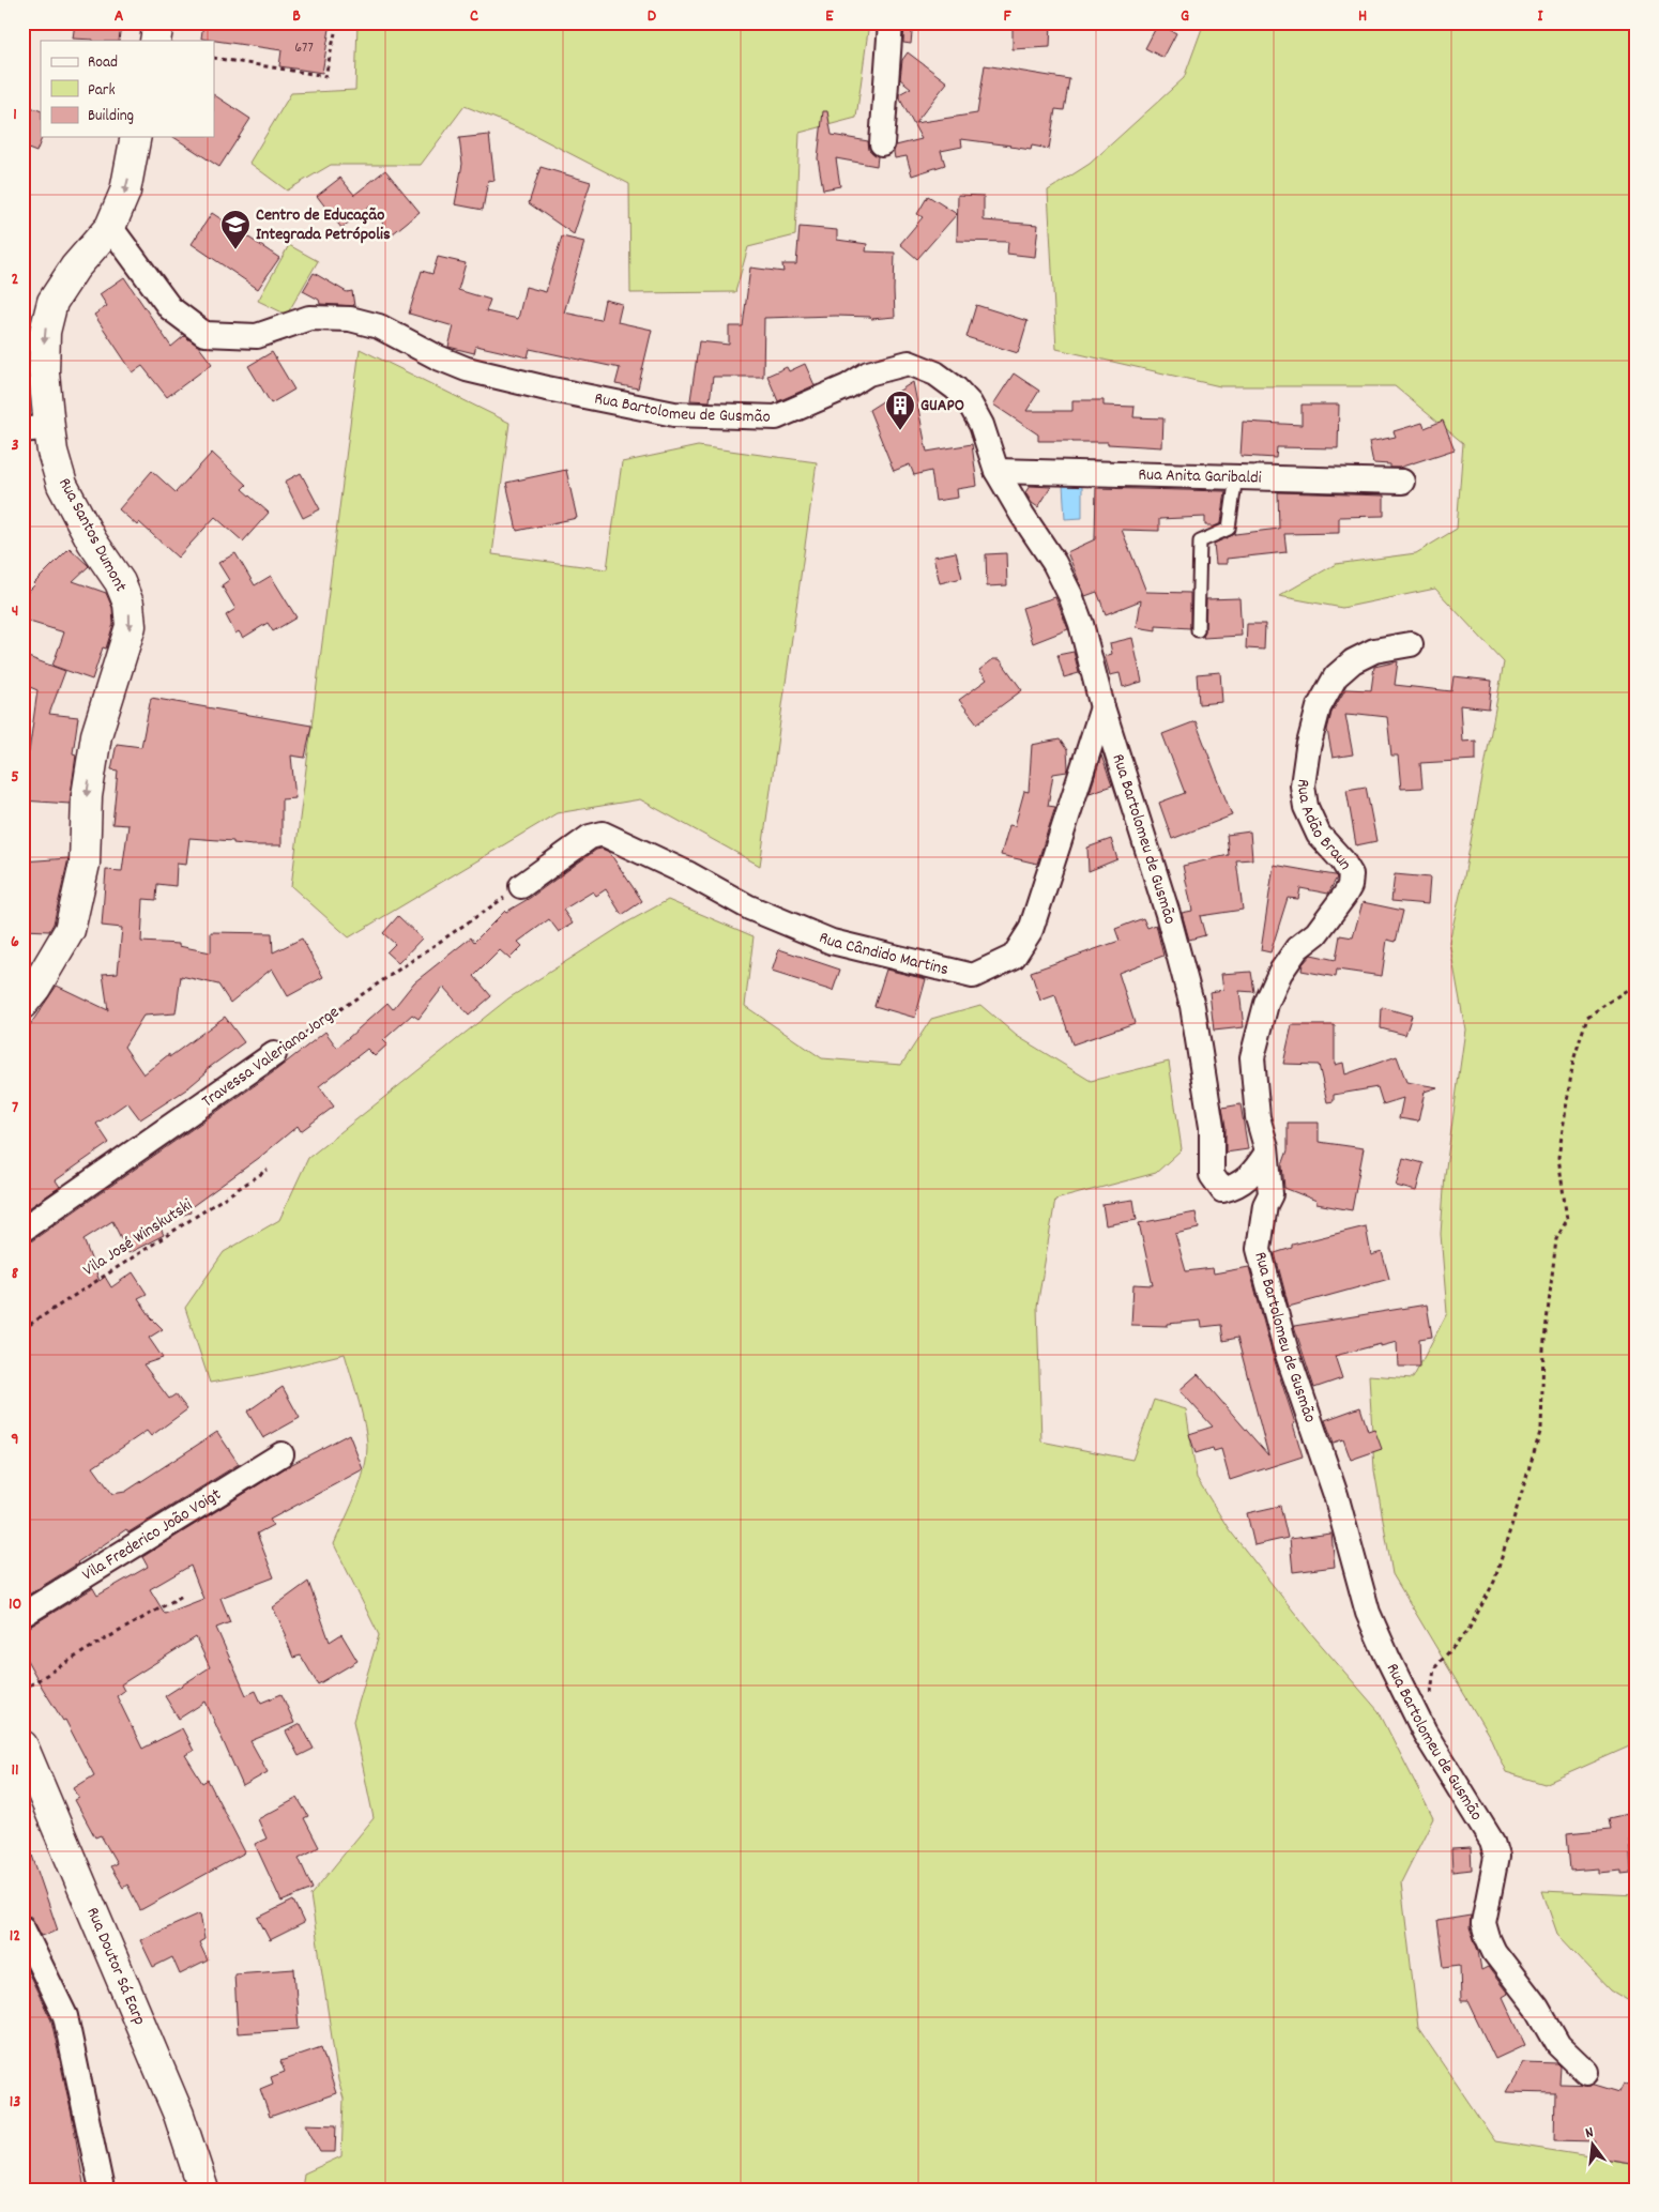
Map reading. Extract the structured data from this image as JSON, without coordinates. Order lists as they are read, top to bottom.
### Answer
{
  "streets": {
    "main road": ["Rua Santos Dumont", "Rua Doutor Sá Earp"],
    "street": [
      "Rua Bartolomeu de Gusmão",
      "Rua Anita Garibaldi",
      "Rua Adão Braun",
      "Rua Cândido Martins",
      "Travessa Valeriana Jorge",
      "Vila Frederico João Voigt"
    ],
    "path": ["Vila José Winskutski"]
  },
  "crossings": [
    ["Rua Bartolomeu de Gusmão", "Rua Anita Garibaldi"],
    ["Rua Bartolomeu de Gusmão", "Rua Santos Dumont"],
    ["Rua Bartolomeu de Gusmão", "Rua Adão Braun"],
    ["Rua Bartolomeu de Gusmão", "Rua Cândido Martins"],
    ["Rua Cândido Martins", "Travessa Valeriana Jorge"]
  ],
  "one_way": ["Rua Santos Dumont"],
  "places": {
    "school or university": ["Centro de Educação Integrada Petrópolis"],
    "building": ["GUAPO"]
  },
  "house_numbers": ["677"],
  "legend": ["Road", "Park", "Building"],
  "north": "top",
  "grid": {
    "columns": [
      "A",
      "B",
      "C",
      "D",
      "E",
      "F",
      "G",
      "H",
      "I"
    ],
    "rows": [
      "1",
      "2",
      "3",
      "4",
      "5",
      "6",
      "7",
      "8",
      "9",
      "10",
      "11",
      "12",
      "13"
    ]
  }
}
